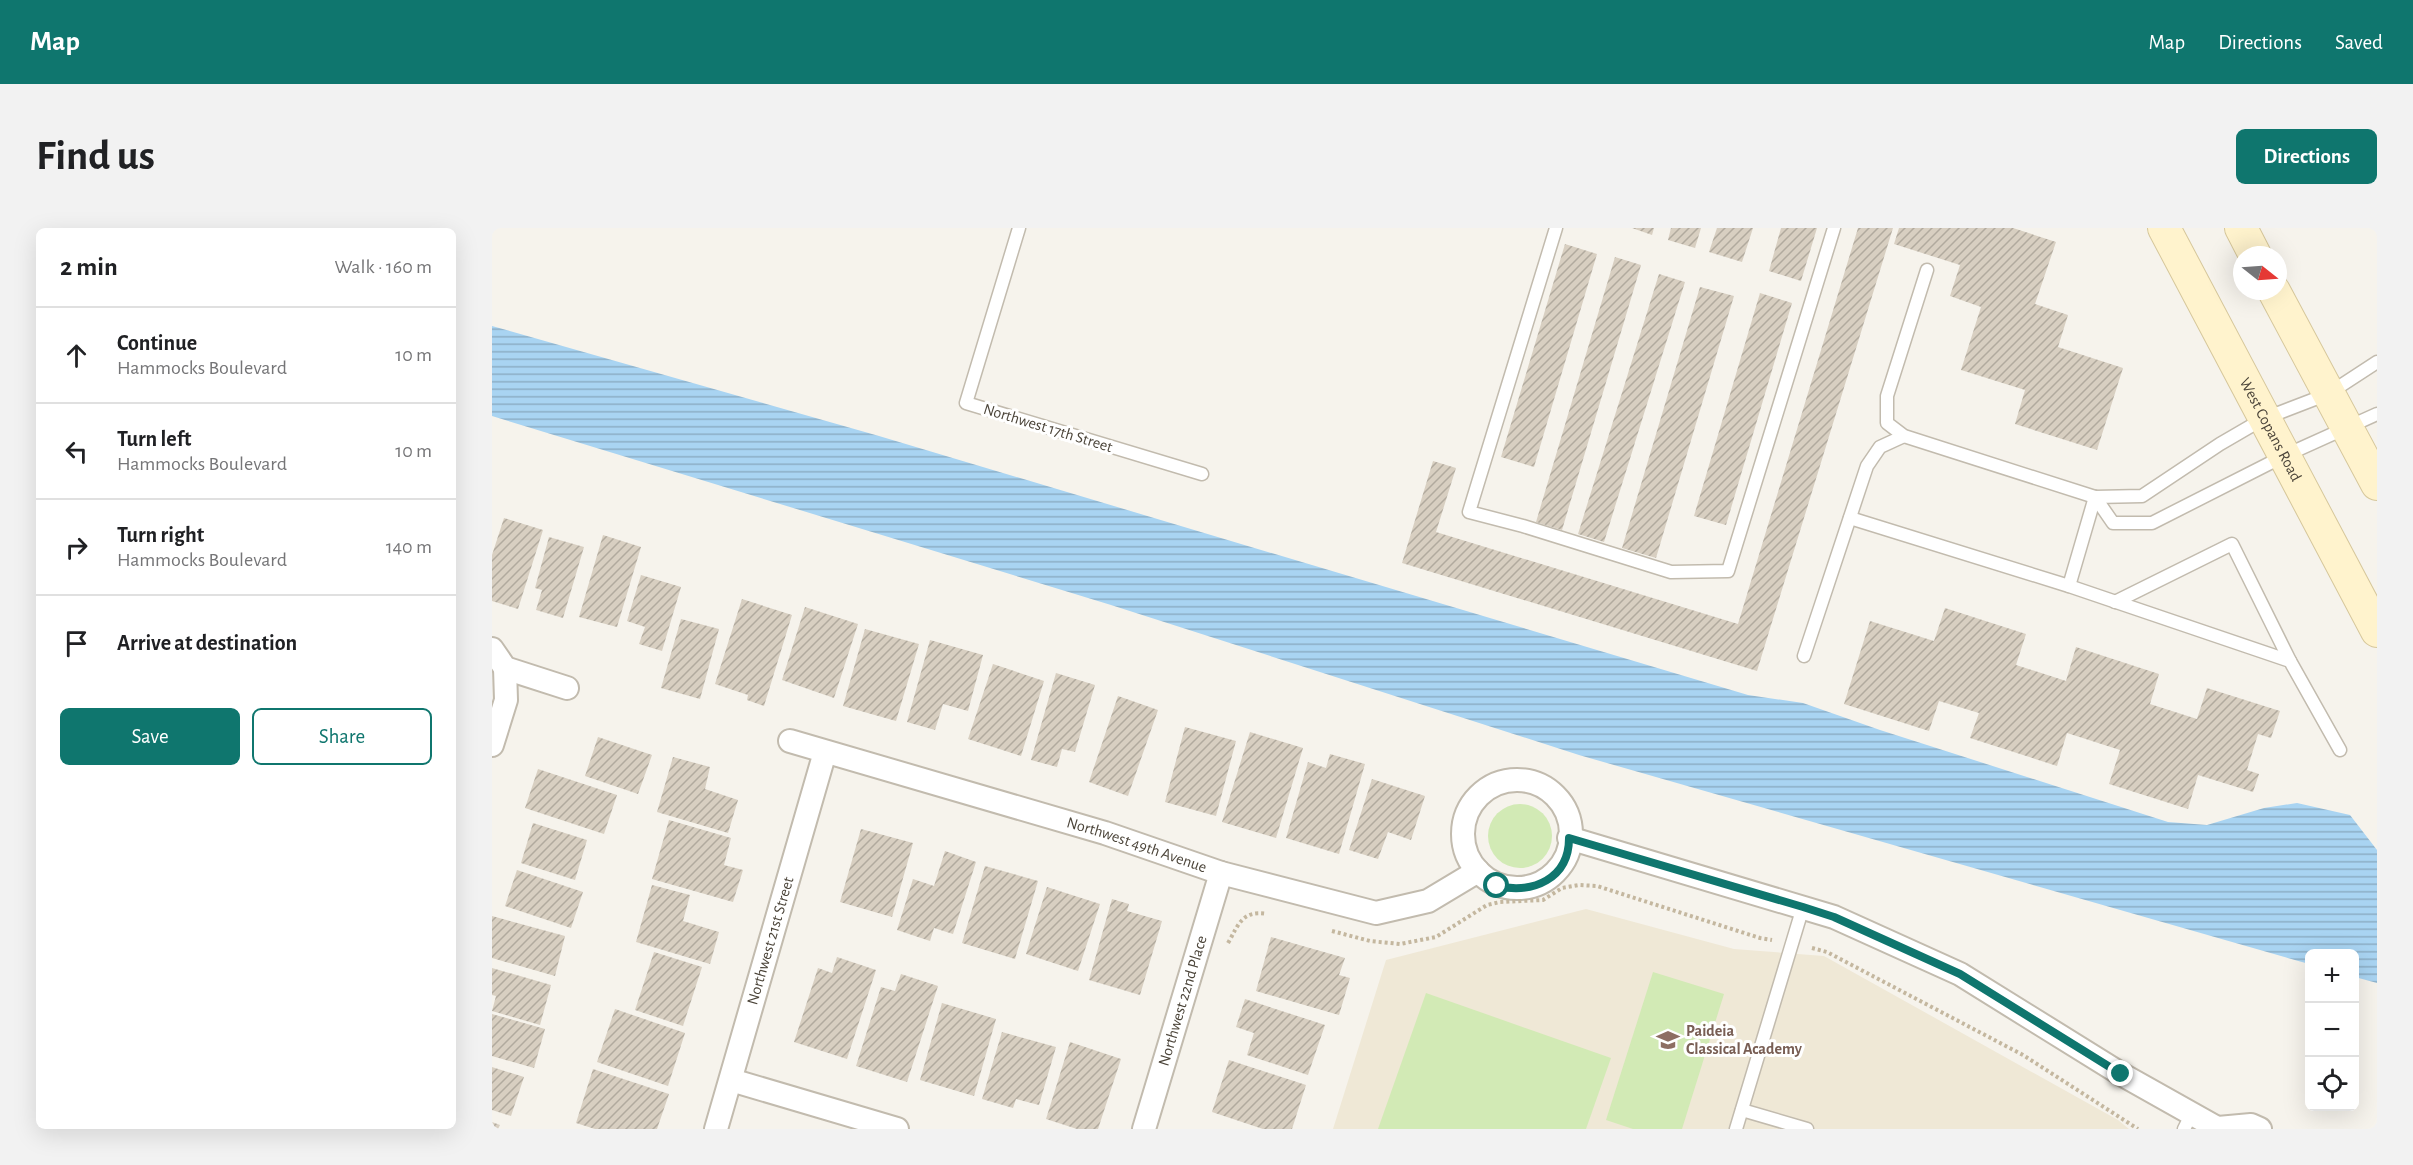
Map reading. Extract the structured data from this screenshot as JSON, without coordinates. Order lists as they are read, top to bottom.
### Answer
{
  "streets": {
    "main road": ["West Copans Road"],
    "street": ["Northwest 49th Avenue", "Northwest 21st Street", "Northwest 22nd Place"],
    "lane": ["Northwest 17th Street"]
  },
  "crossings": [
    ["Northwest 49th Avenue", "Northwest 21st Street"],
    ["Northwest 49th Avenue", "Northwest 22nd Place"]
  ],
  "places": {
    "school or university": ["Paideia Classical Academy"]
  },
  "north": "right",
  "page": {
    "header": "Map",
    "nav": ["Map", "Directions", "Saved"],
    "buttons": [
      "Directions",
      ["Save", "Share"]
    ],
    "title": "Find us",
    "heading": ["2 min", "Walk · 160 m"],
    "list": [
      ["Continue", "Hammocks Boulevard", "10 m"],
      ["Turn left", "Hammocks Boulevard", "10 m"],
      ["Turn right", "Hammocks Boulevard", "140 m"],
      "Arrive at destination"
    ],
    "map_buttons": ["+", "−"]
  }
}
